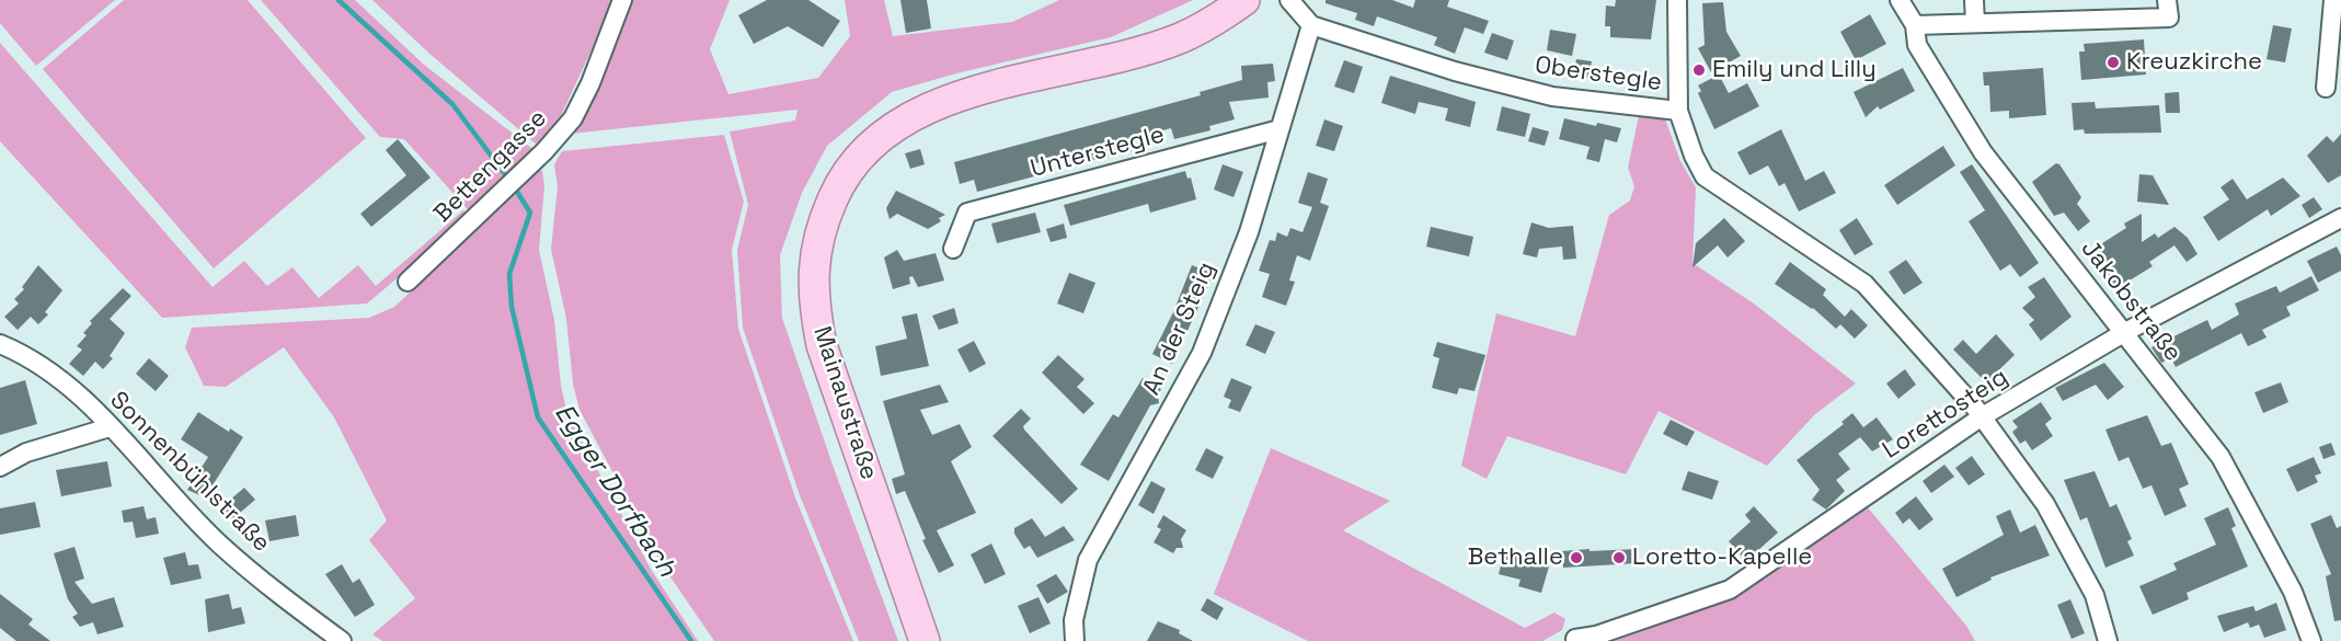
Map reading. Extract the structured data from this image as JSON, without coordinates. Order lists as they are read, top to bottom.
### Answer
{
  "streets": {
    "main road": ["Mainaustraße"],
    "street": [
      "Oberstegle",
      "Unterstegle",
      "Bettengasse",
      "Jakobstraße",
      "An der Steig",
      "Lorettosteig",
      "Sonnenbühlstraße"
    ]
  },
  "crossings": [
    ["Oberstegle", "An der Steig"],
    ["Oberstegle", "Lorettosteig"],
    ["Unterstegle", "An der Steig"],
    ["Jakobstraße", "Lorettosteig"]
  ],
  "water": ["Egger Dorfbach"],
  "places": [
    "Kreuzkirche",
    "Emily und Lilly",
    "Bethalle",
    "Loretto-Kapelle"
  ]
}
